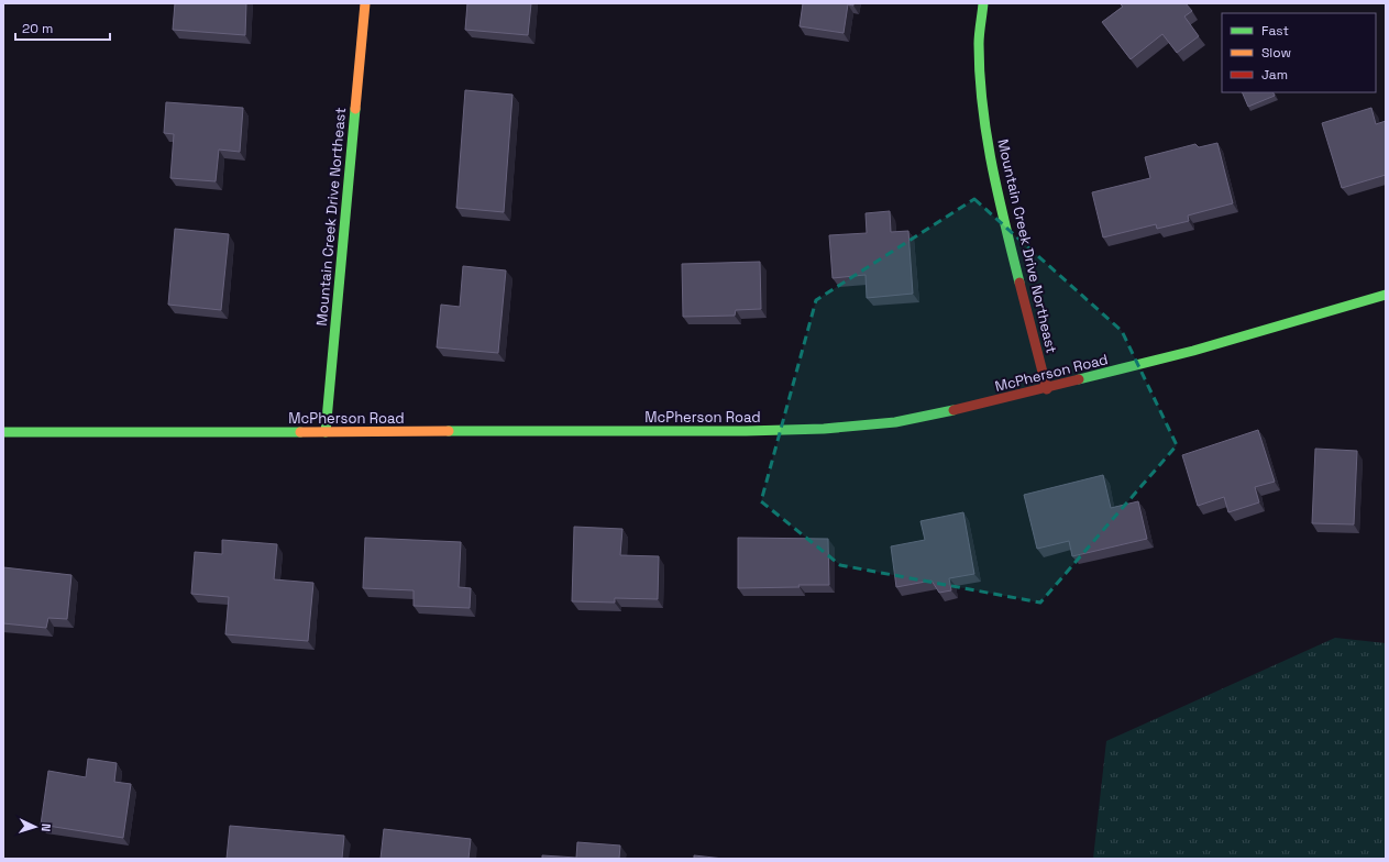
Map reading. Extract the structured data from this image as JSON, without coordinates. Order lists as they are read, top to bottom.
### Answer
{
  "streets": {
    "street": ["Mountain Creek Drive Northeast", "McPherson Road"]
  },
  "crossings": [
    ["Mountain Creek Drive Northeast", "McPherson Road"]
  ],
  "legend": ["Fast", "Slow", "Jam"],
  "scale_bar": "20 m",
  "north": "right"
}
